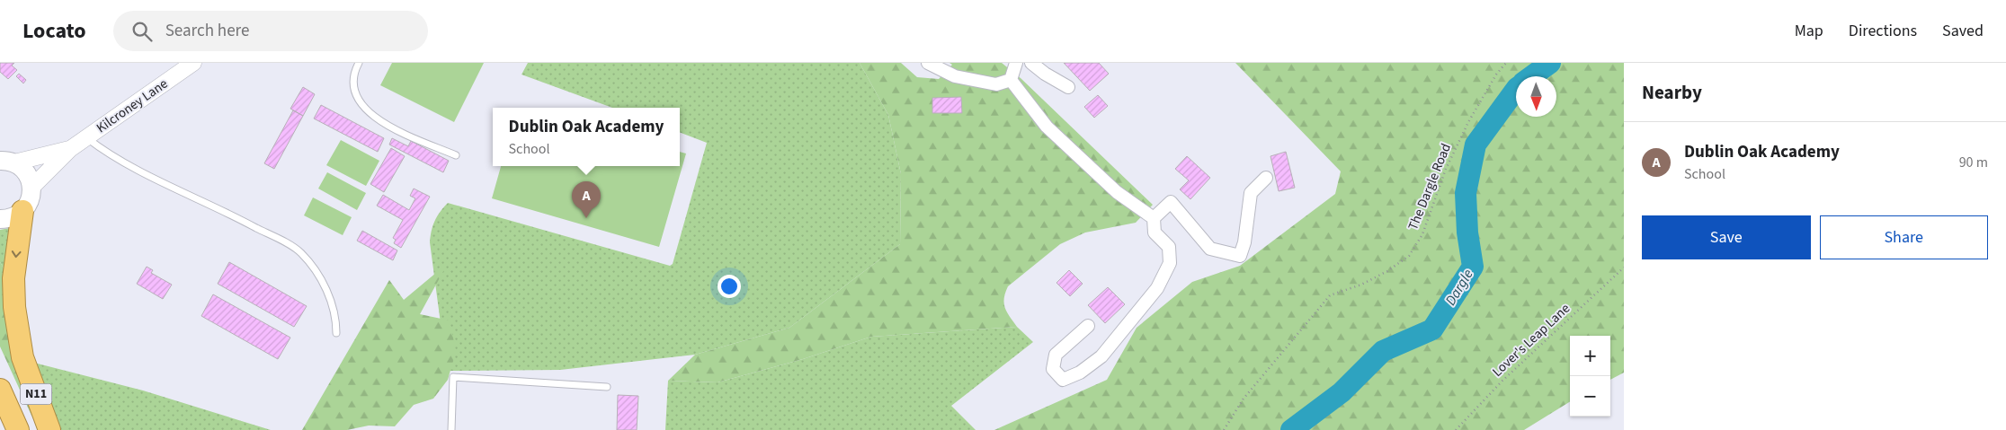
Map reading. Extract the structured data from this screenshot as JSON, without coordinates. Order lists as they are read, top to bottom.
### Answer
{
  "streets": {
    "highway": ["N11"],
    "street": ["Kilcroney Lane"],
    "path": ["The Dargle Road", "Lover's Leap Lane"]
  },
  "water": ["Dargle"],
  "north": "bottom",
  "page": {
    "header": "Locato",
    "search": "Search here",
    "nav": ["Map", "Directions", "Saved"],
    "heading": "Nearby",
    "popup": ["Dublin Oak Academy", "School"],
    "list": [
      {
        "mark": "A",
        "name": "Dublin Oak Academy",
        "note": "School",
        "value": "90 m"
      }
    ],
    "pins": "A",
    "buttons": ["Save", "Share"],
    "map_buttons": ["+", "−"]
  }
}
